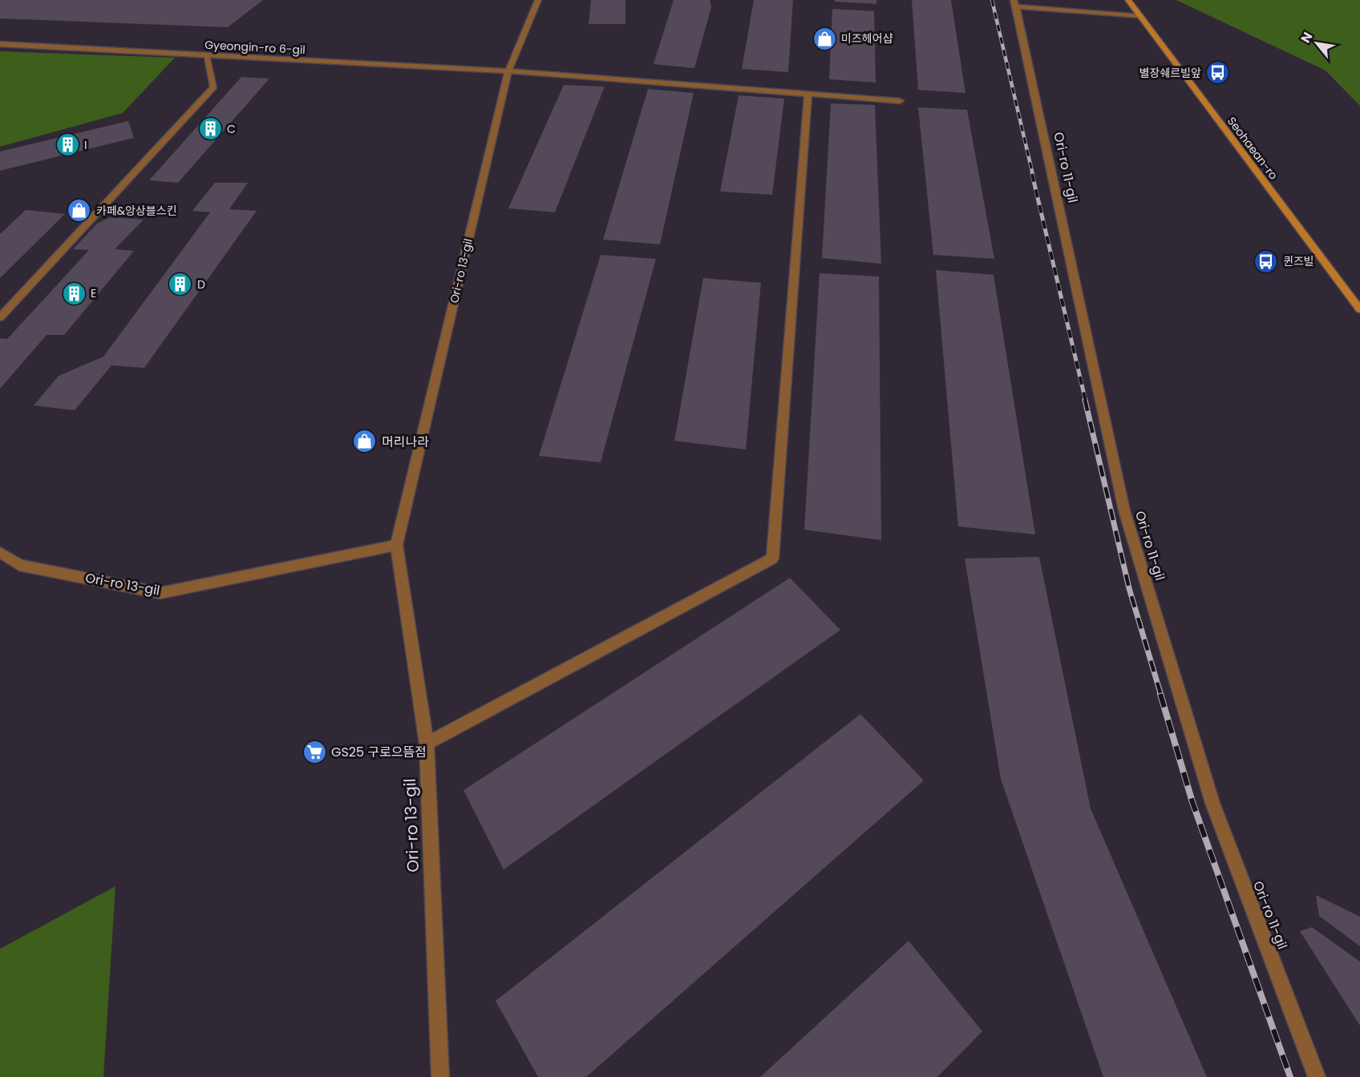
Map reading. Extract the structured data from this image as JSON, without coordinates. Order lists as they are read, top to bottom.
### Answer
{
  "streets": {
    "main road": ["Seohaean-ro"],
    "street": ["Gyeongin-ro 6-gil", "Ori-ro 11-gil", "Ori-ro 13-gil"]
  },
  "crossings": [
    ["Gyeongin-ro 6-gil", "Ori-ro 13-gil"],
    ["Seohaean-ro", "Ori-ro 11-gil"]
  ],
  "places": {
    "shop": ["미즈헤어샵", "카페&앙상블스킨", "머리나라"],
    "bus stop": ["별장쉐르빌앞", "퀸즈빌"],
    "building": [
      "C",
      "I",
      "D",
      "E"
    ],
    "supermarket": ["GS25 구로으뜸점"]
  },
  "north": "top left"
}
